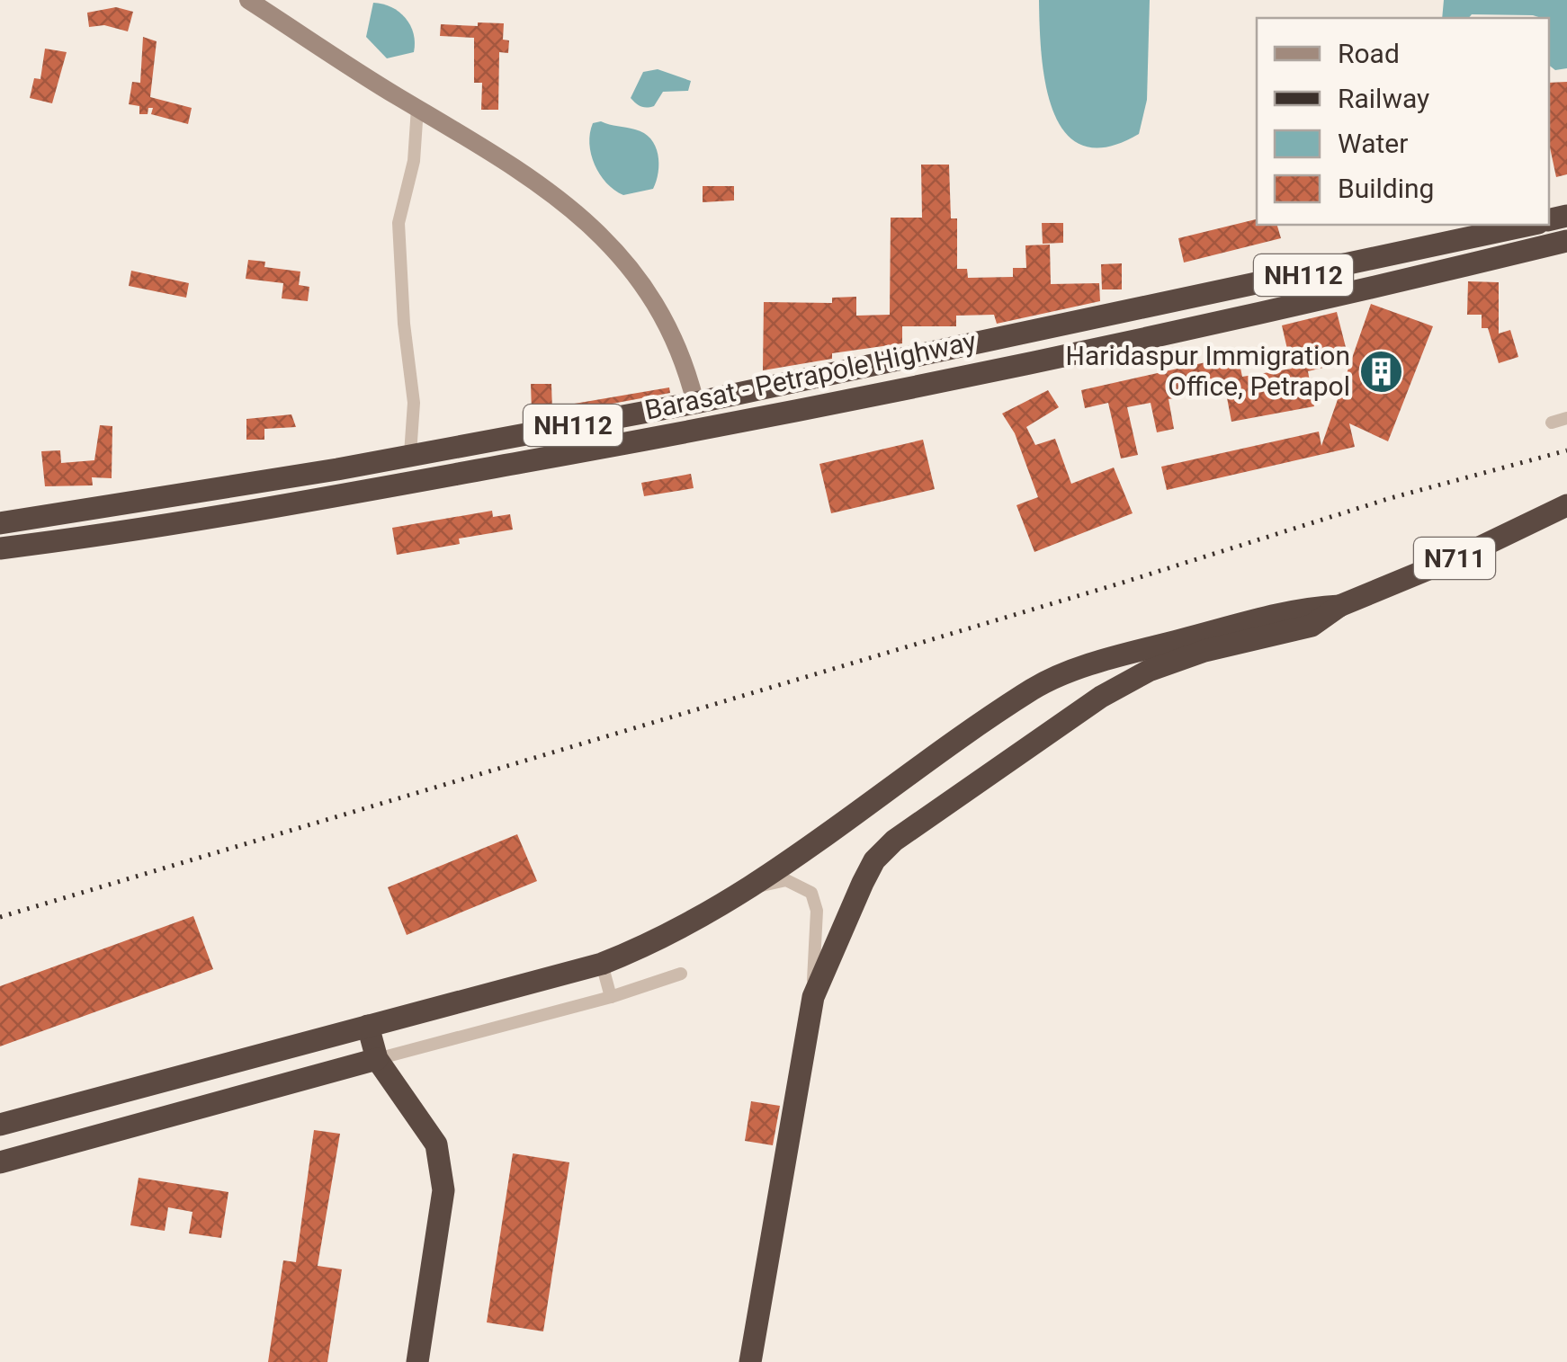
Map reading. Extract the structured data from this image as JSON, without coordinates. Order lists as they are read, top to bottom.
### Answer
{
  "streets": {
    "highway": ["NH112", "Barasat - Petrapole Highway", "N711"]
  },
  "places": {
    "building": ["Haridaspur Immigration Office, Petrapol"]
  },
  "legend": [
    "Road",
    "Railway",
    "Water",
    "Building"
  ]
}
